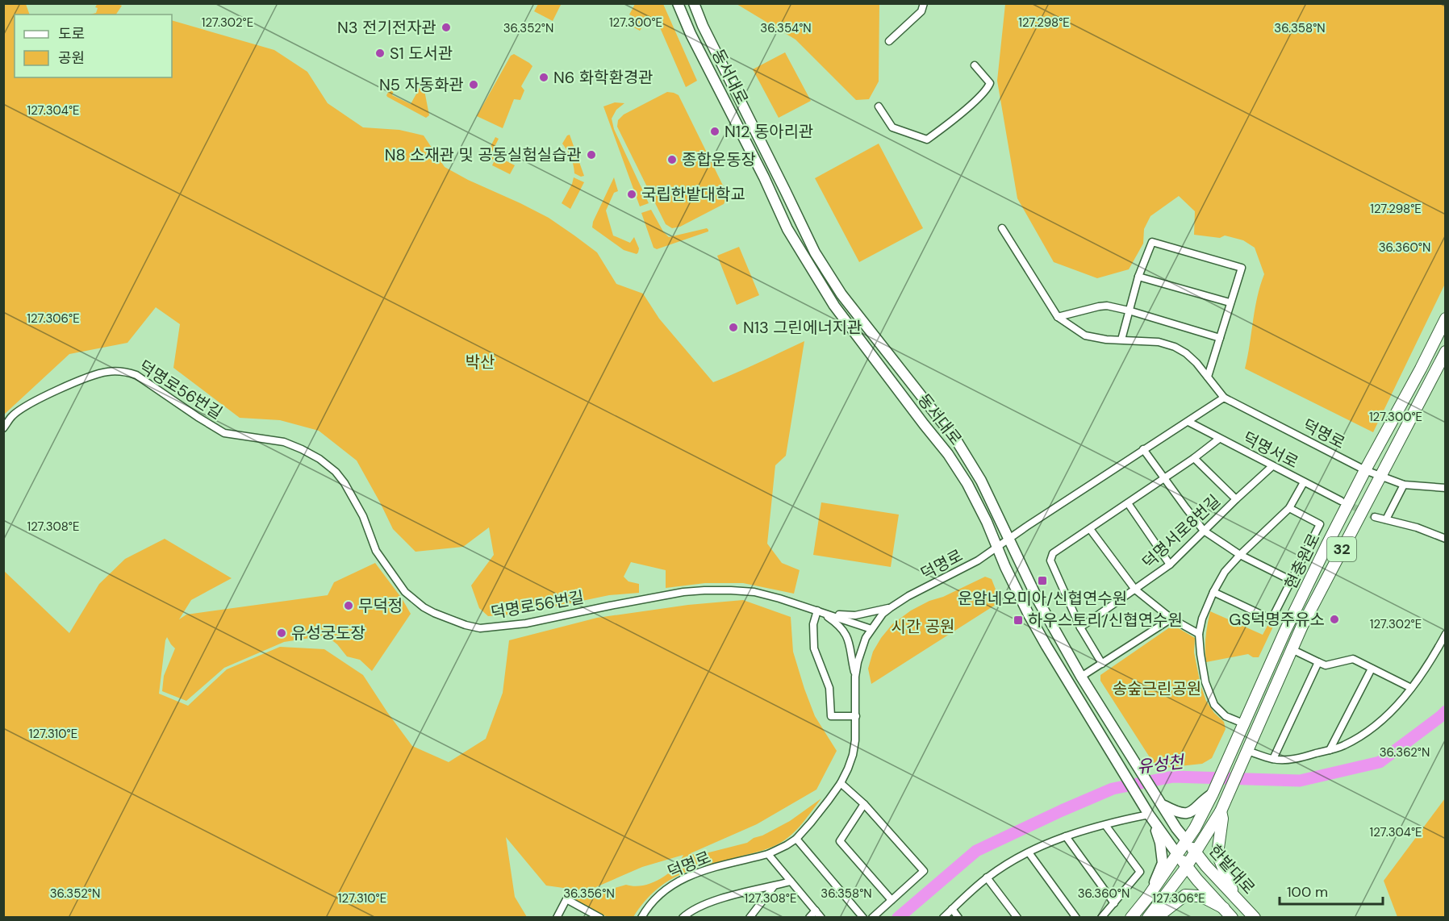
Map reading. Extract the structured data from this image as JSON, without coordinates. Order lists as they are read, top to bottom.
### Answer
{
  "streets": {
    "main road": ["32", "현충원로", "한밭대로"],
    "street": [
      "동서대로",
      "덕명로56번길",
      "덕명로",
      "덕명서로",
      "덕명서로8번길"
    ]
  },
  "crossings": [
    ["동서대로", "덕명로"],
    ["동서대로", "현충원로"],
    ["동서대로", "한밭대로"],
    ["덕명로56번길", "덕명로"],
    ["덕명로", "덕명서로"],
    ["덕명로", "현충원로"],
    ["덕명서로", "덕명서로8번길"],
    ["현충원로", "한밭대로"]
  ],
  "water": ["유성천"],
  "parks": ["박산", "시간 공원", "송숲근린공원"],
  "places": {
    "other": [
      "N3 전기전자관",
      "S1 도서관",
      "N6 화학환경관",
      "N5 자동화관",
      "N12 동아리관",
      "N8 소재관 및 공동실험실습관",
      "종합운동장",
      "국립한밭대학교",
      "N13 그린에너지관",
      "무덕정",
      "GS덕명주유소",
      "유성궁도장"
    ],
    "transit": ["운암네오미아/신협연수원", "하우스토리/신협연수원"]
  },
  "legend": ["도로", "공원"],
  "scale_bar": "100 m",
  "coordinates": [
    "127.302°E",
    "127.300°E",
    "127.298°E",
    "36.352°N",
    "36.354°N",
    "36.358°N",
    "127.304°E",
    "36.360°N",
    "127.306°E",
    "127.308°E",
    "127.310°E",
    "36.362°N",
    "36.356°N"
  ]
}
